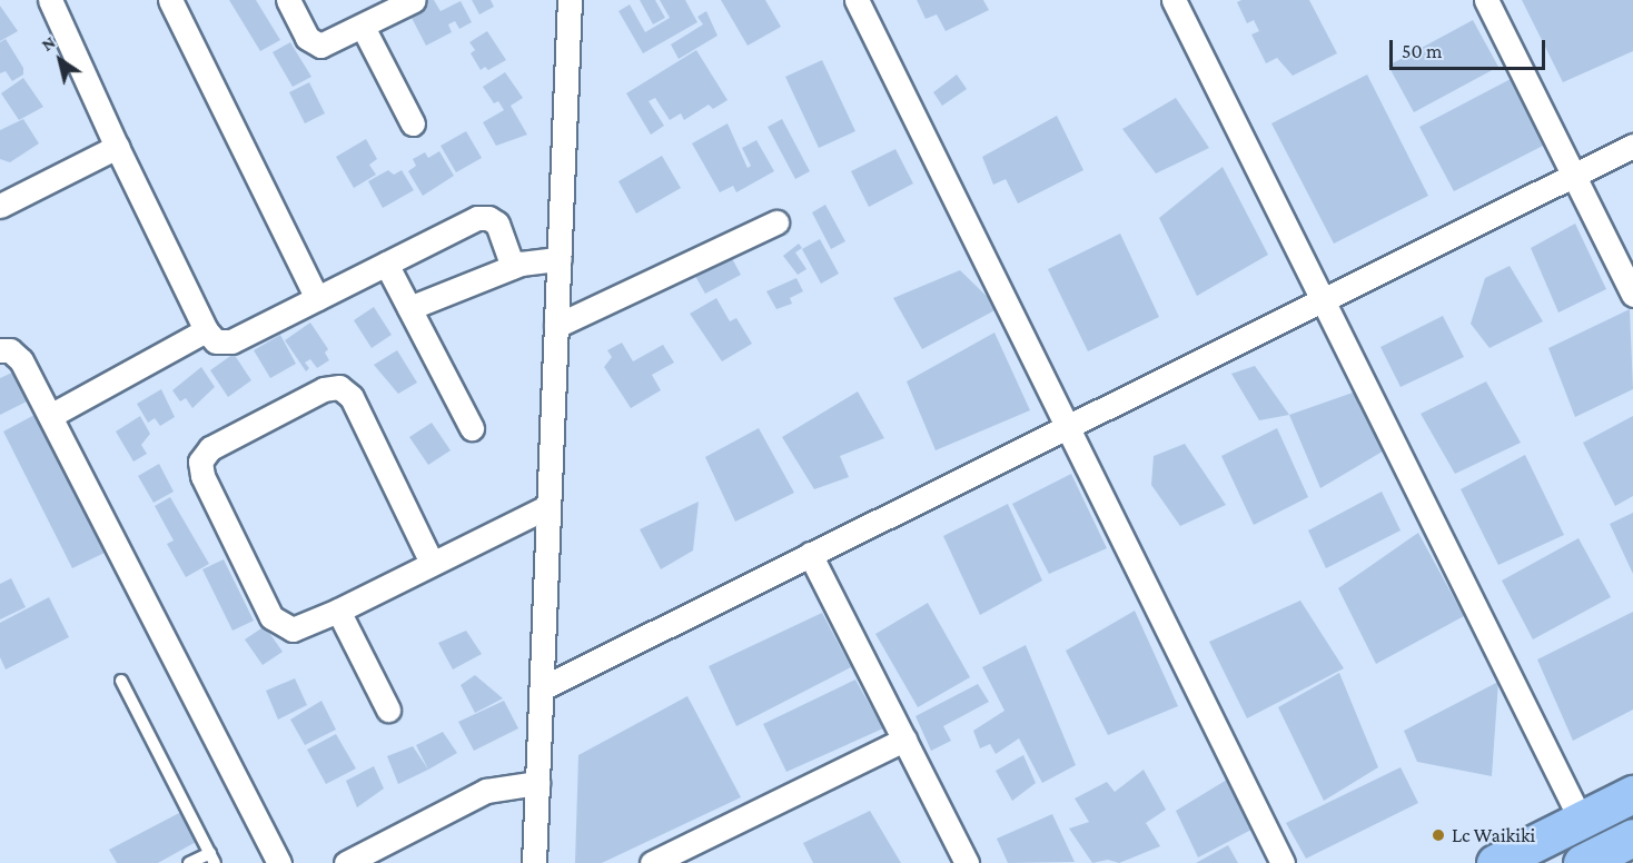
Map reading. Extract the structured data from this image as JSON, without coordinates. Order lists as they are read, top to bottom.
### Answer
{
  "places": ["Lc Waikiki"],
  "scale_bar": "50 m",
  "north": "top left"
}
